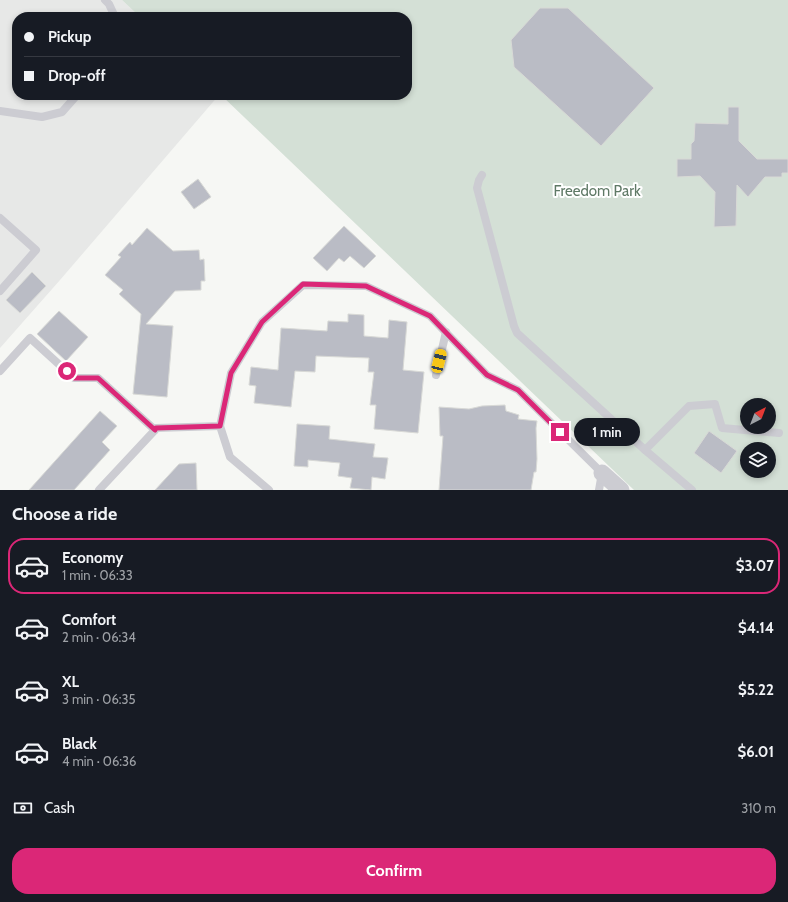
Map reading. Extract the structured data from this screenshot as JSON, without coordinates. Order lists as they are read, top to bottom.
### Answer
{
  "parks": ["Freedom Park"],
  "north": "top right",
  "page": {
    "banner": ["Pickup", "Drop-off"],
    "bubble": "1 min",
    "heading": "Choose a ride",
    "list": [
      {
        "name": "Economy",
        "note": "1 min · 06:33",
        "value": "$3.07"
      },
      {
        "name": "Comfort",
        "note": "2 min · 06:34",
        "value": "$4.14"
      },
      {
        "name": "XL",
        "note": "3 min · 06:35",
        "value": "$5.22"
      },
      {
        "name": "Black",
        "note": "4 min · 06:36",
        "value": "$6.01"
      }
    ],
    "pay": ["Cash", "310 m"],
    "buttons": "Confirm"
  }
}
